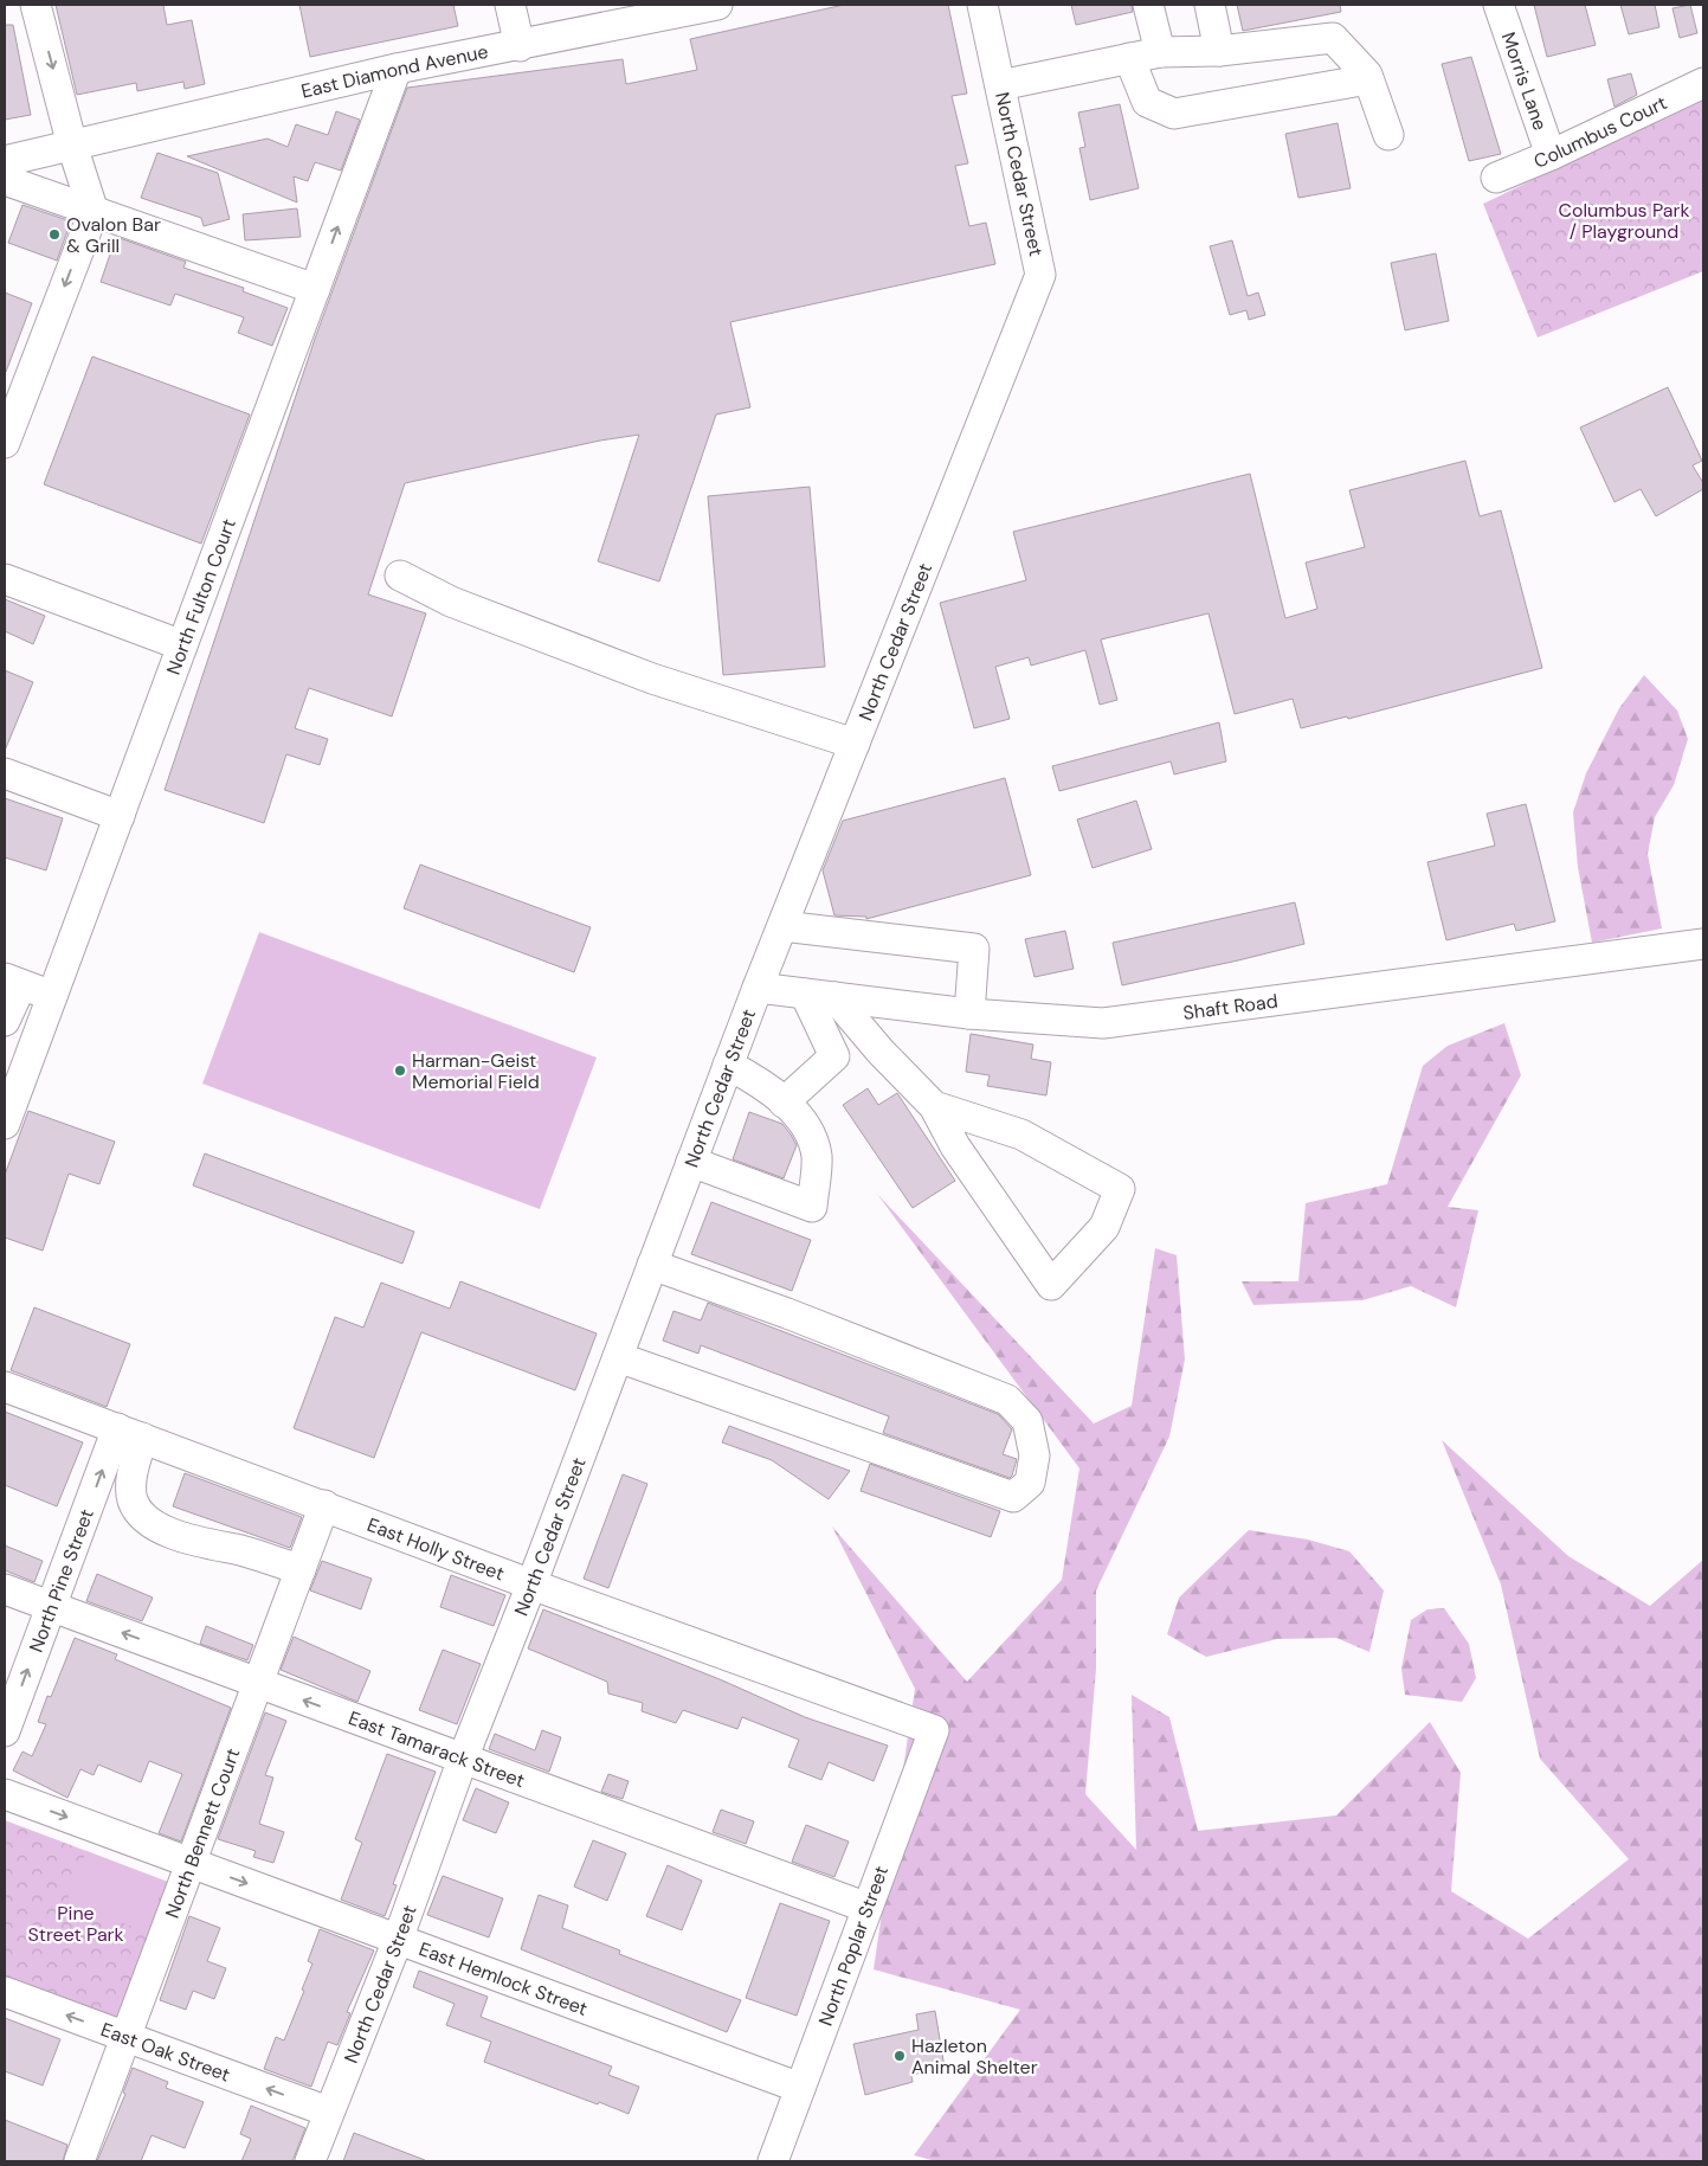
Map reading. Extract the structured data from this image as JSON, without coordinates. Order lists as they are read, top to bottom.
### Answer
{
  "streets": {
    "street": [
      "East Diamond Avenue",
      "Morris Lane",
      "Columbus Court",
      "North Cedar Street",
      "North Fulton Court",
      "Shaft Road",
      "East Holly Street",
      "North Pine Street",
      "East Tamarack Street",
      "North Bennett Court",
      "North Poplar Street",
      "East Hemlock Street",
      "East Oak Street"
    ]
  },
  "crossings": [
    ["East Diamond Avenue", "North Fulton Court"],
    ["Morris Lane", "Columbus Court"],
    ["North Cedar Street", "Shaft Road"],
    ["North Cedar Street", "East Holly Street"],
    ["North Cedar Street", "East Tamarack Street"],
    ["North Cedar Street", "East Hemlock Street"],
    ["North Cedar Street", "East Oak Street"],
    ["East Holly Street", "North Pine Street"],
    ["East Holly Street", "North Bennett Court"],
    ["East Holly Street", "North Poplar Street"],
    ["North Pine Street", "East Tamarack Street"],
    ["East Tamarack Street", "North Bennett Court"],
    ["East Tamarack Street", "North Poplar Street"],
    ["North Bennett Court", "East Hemlock Street"],
    ["North Bennett Court", "East Oak Street"],
    ["North Poplar Street", "East Hemlock Street"]
  ],
  "one_way": [
    "North Pine Street",
    "East Tamarack Street",
    "East Hemlock Street",
    "East Oak Street"
  ],
  "parks": ["Columbus Park / Playground", "Pine Street Park"],
  "places": ["Ovalon Bar & Grill", "Harman-Geist Memorial Field", "Hazleton Animal Shelter"]
}
